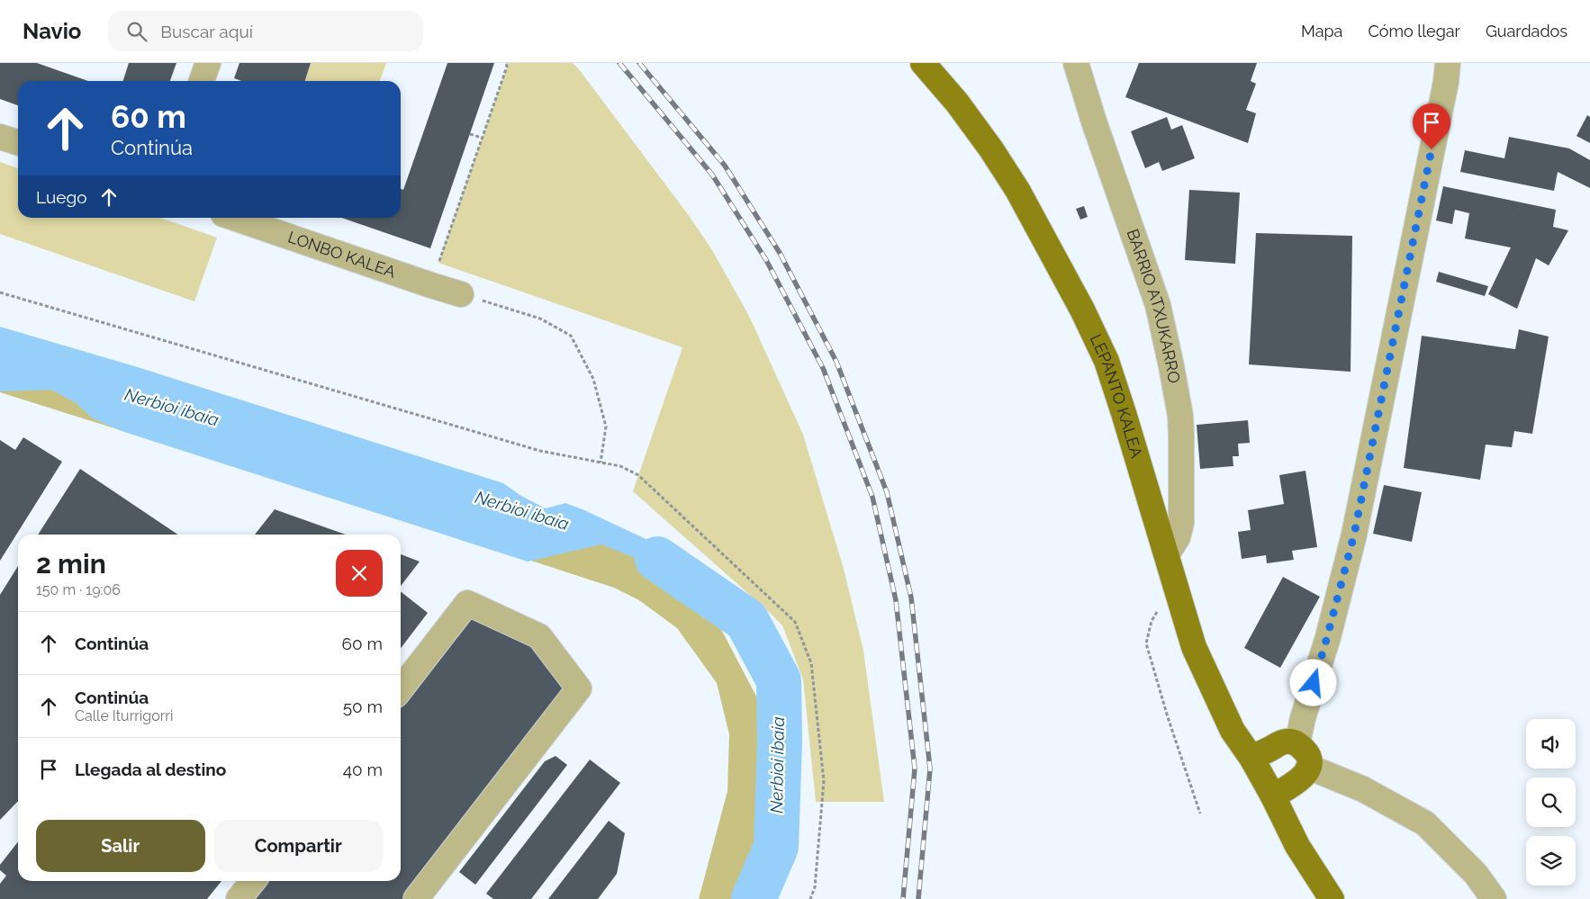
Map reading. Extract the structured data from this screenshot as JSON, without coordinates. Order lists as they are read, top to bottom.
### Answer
{
  "streets": {
    "main road": ["LEPANTO KALEA"],
    "street": ["LONBO KALEA", "BARRIO ATXUKARRO"]
  },
  "crossings": [
    ["BARRIO ATXUKARRO", "LEPANTO KALEA"]
  ],
  "water": ["Nerbioi ibaia"],
  "page": {
    "header": "Navio",
    "search": "Buscar aquí",
    "nav": ["Mapa", "Cómo llegar", "Guardados"],
    "turn": ["60 m", "Continúa"],
    "then": "Luego",
    "heading": ["2 min", "150 m · 19:06"],
    "list": [
      {
        "name": "Continúa",
        "value": "60 m"
      },
      {
        "name": "Continúa",
        "note": "Calle Iturrigorri",
        "value": "50 m"
      },
      {
        "name": "Llegada al destino",
        "value": "40 m"
      }
    ],
    "buttons": ["Salir", "Compartir"]
  }
}
